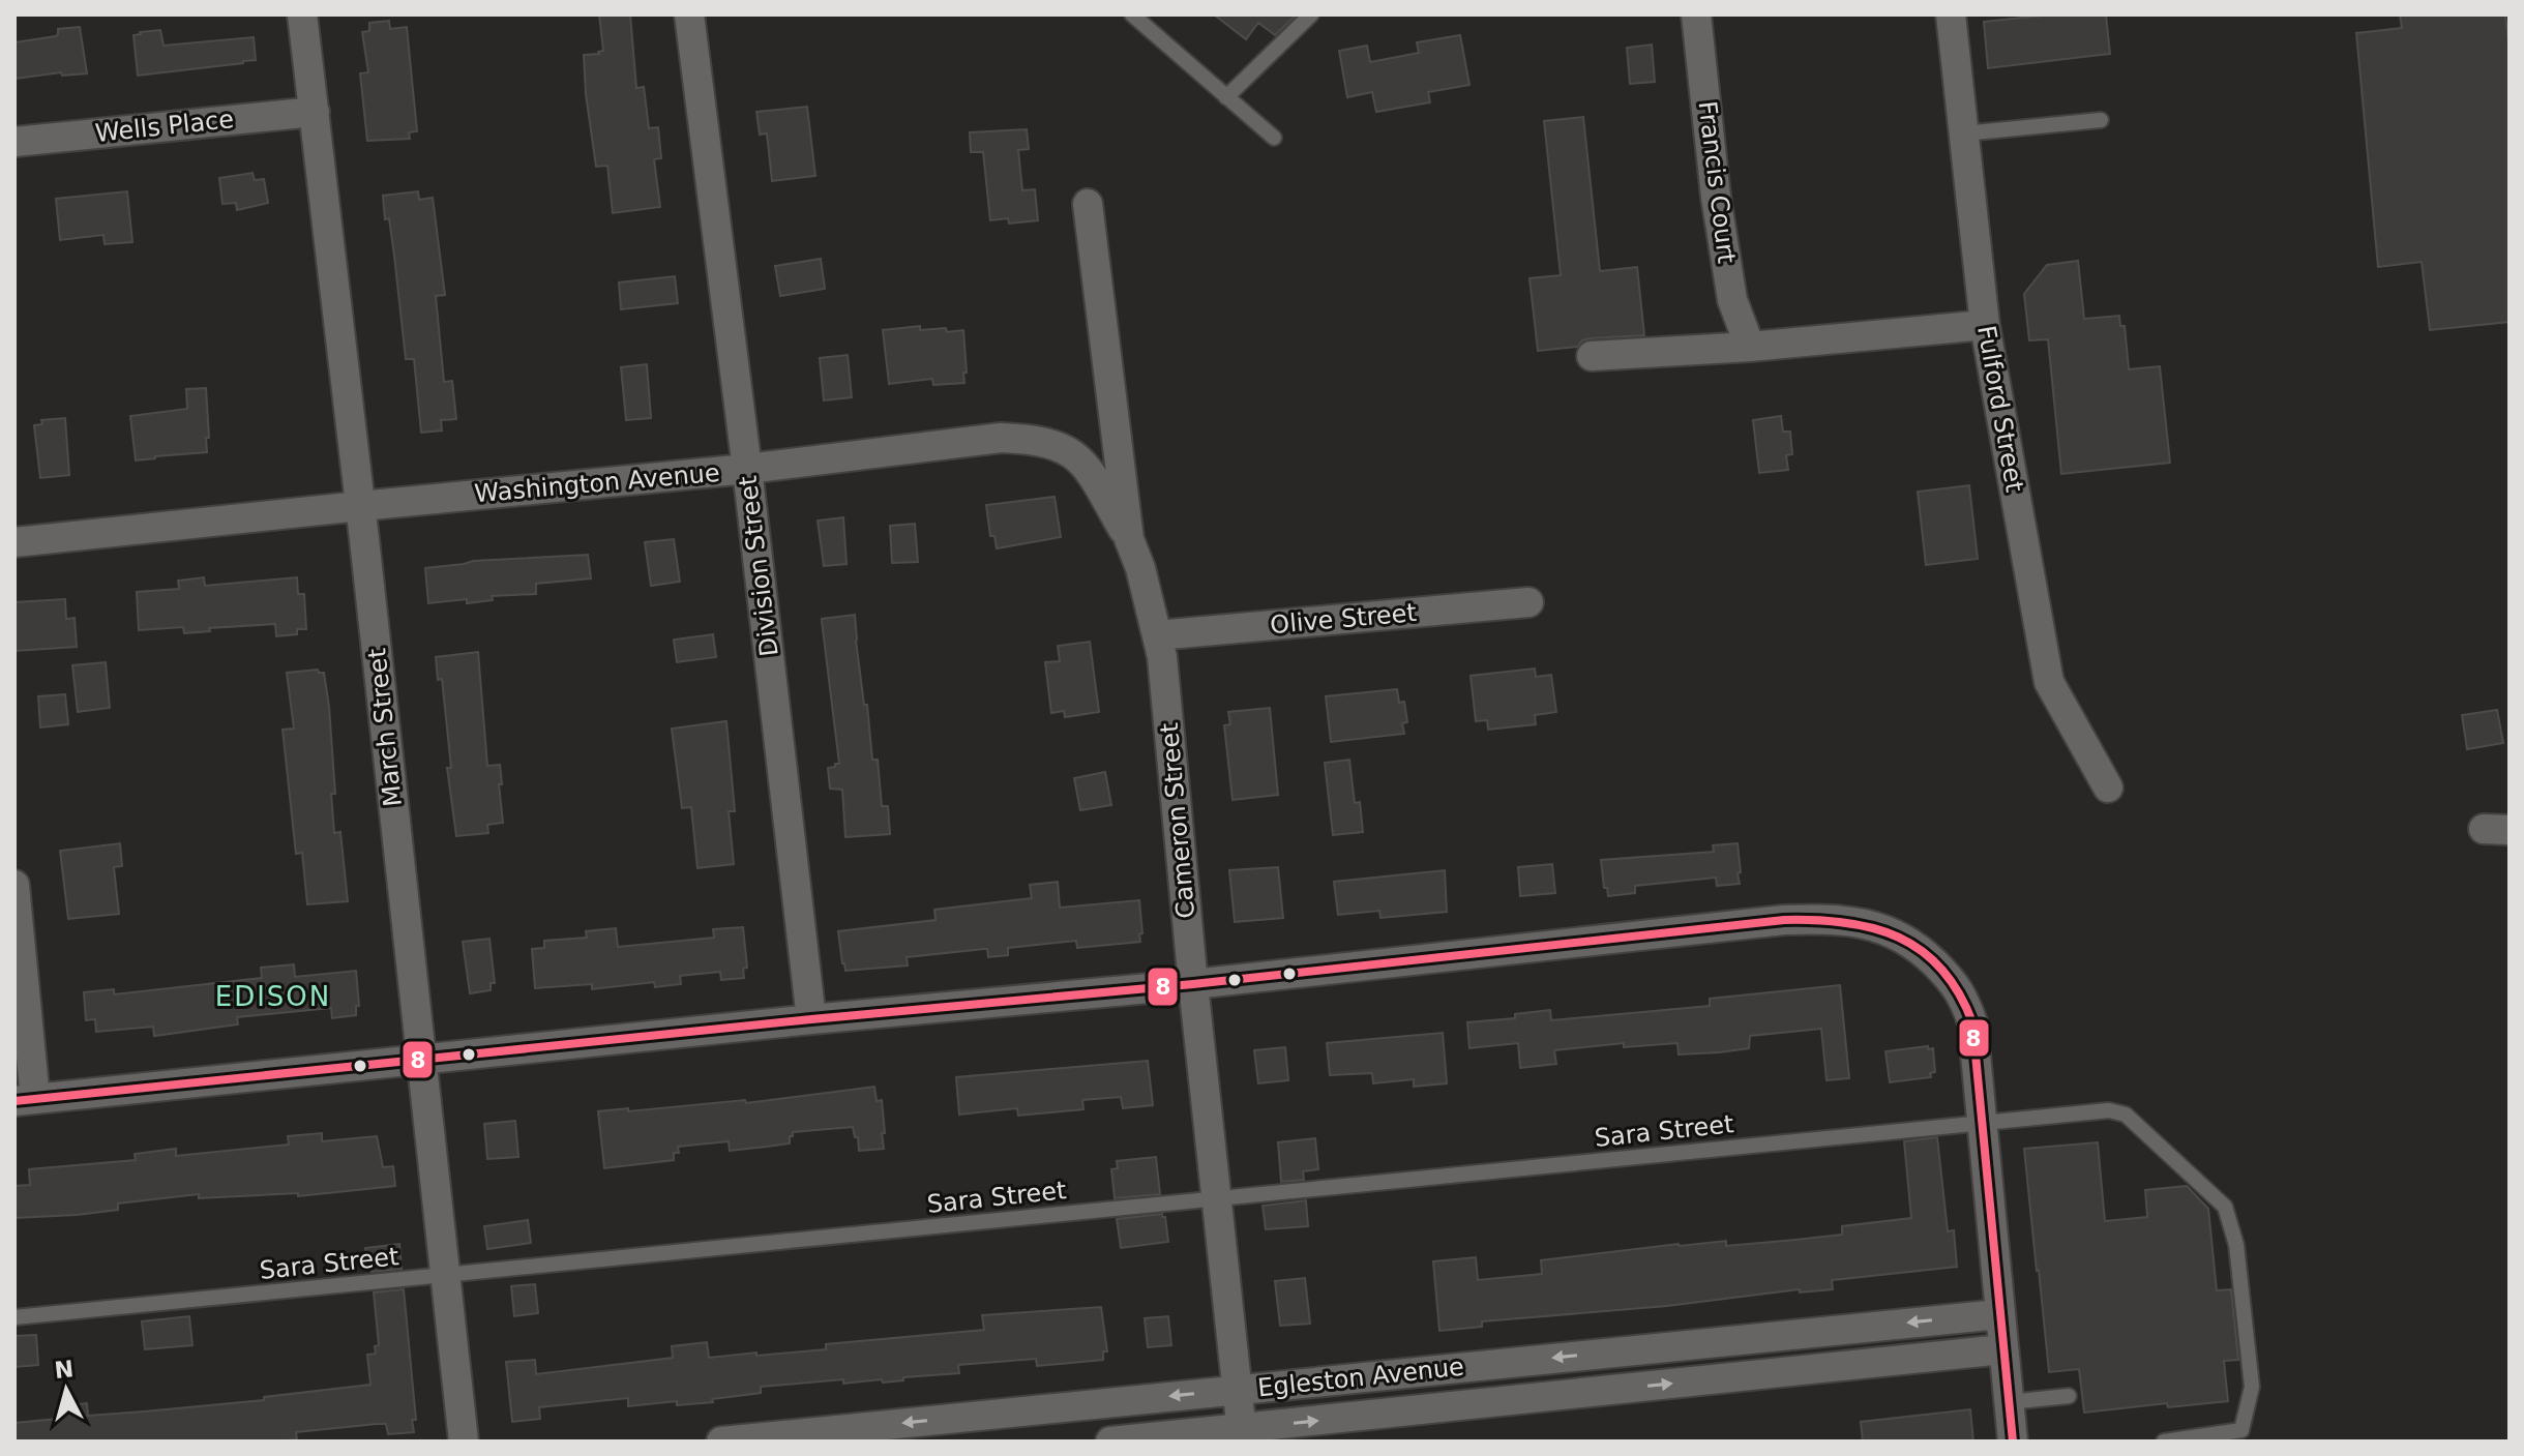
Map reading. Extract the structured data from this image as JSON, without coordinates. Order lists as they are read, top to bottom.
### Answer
{
  "streets": {
    "street": [
      "Wells Place",
      "Francis Court",
      "Fulford Street",
      "Washington Avenue",
      "Division Street",
      "Olive Street",
      "March Street",
      "Cameron Street",
      "Egleston Avenue"
    ],
    "lane": ["Sara Street"]
  },
  "crossings": [
    ["Wells Place", "March Street"],
    ["Washington Avenue", "Division Street"],
    ["Washington Avenue", "March Street"],
    ["Washington Avenue", "Cameron Street"],
    ["Olive Street", "Cameron Street"],
    ["March Street", "Sara Street"],
    ["Cameron Street", "Sara Street"],
    ["Cameron Street", "Egleston Avenue"]
  ],
  "districts": ["EDISON"],
  "lines": ["transit line 8"],
  "north": "top"
}
